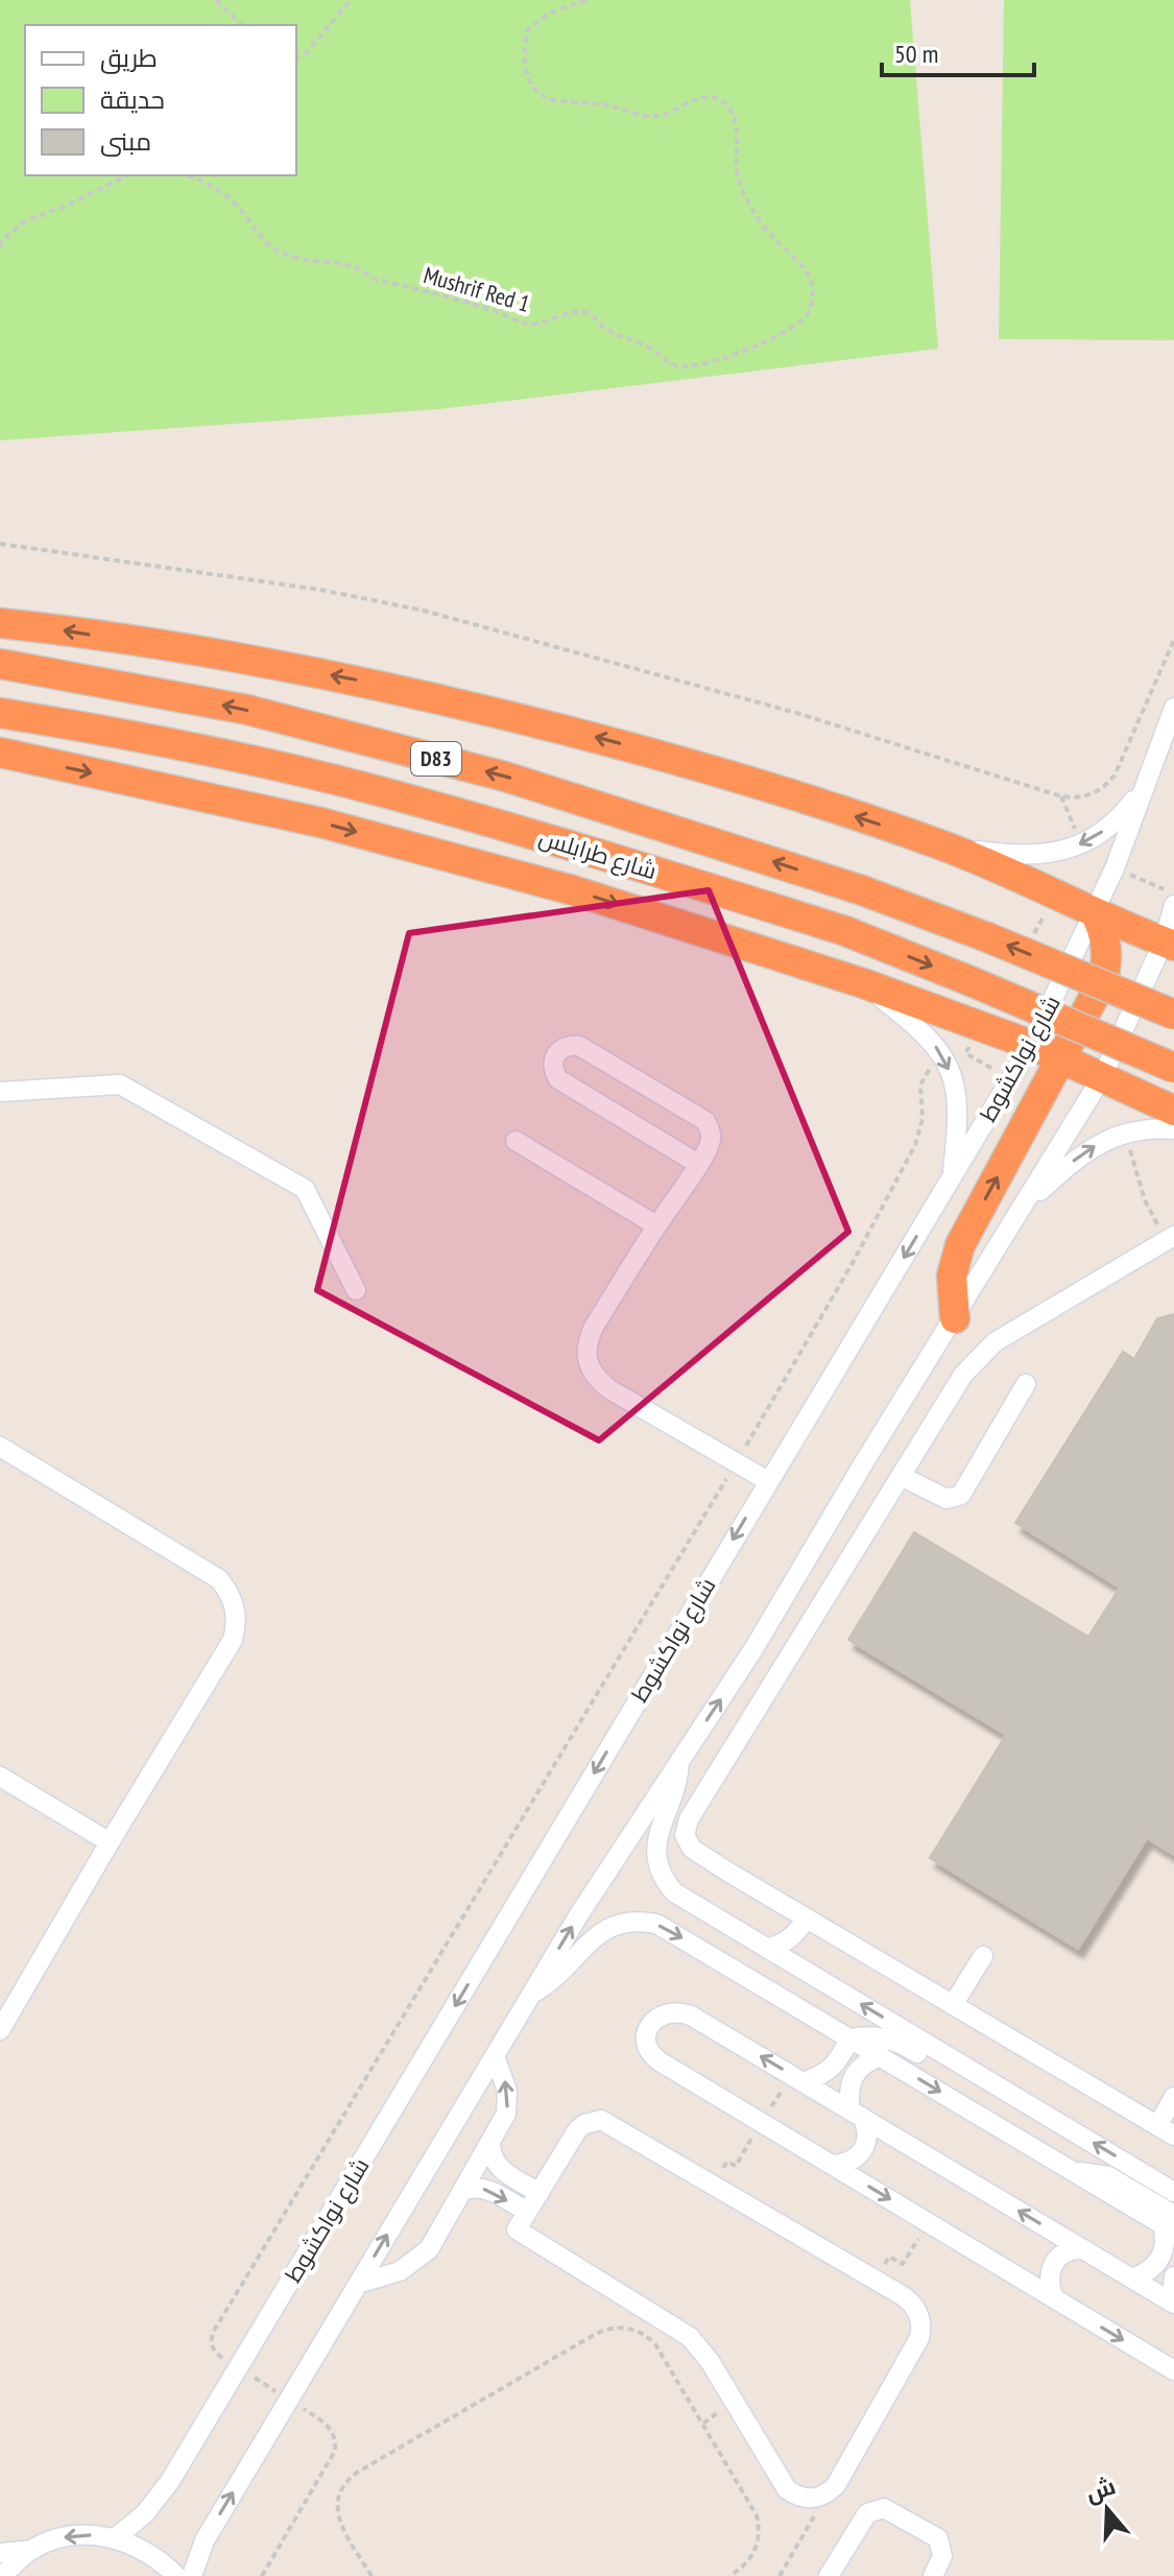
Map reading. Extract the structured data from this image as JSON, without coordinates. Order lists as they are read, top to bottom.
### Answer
{
  "streets": {
    "highway": ["D83", "شارع طرابلس"],
    "street": ["شارع نواكشوط"],
    "path": ["Mushrif Red 1"]
  },
  "legend": ["طريق", "حديقة", "مبنى"],
  "scale_bar": "50 m",
  "north": "top"
}
